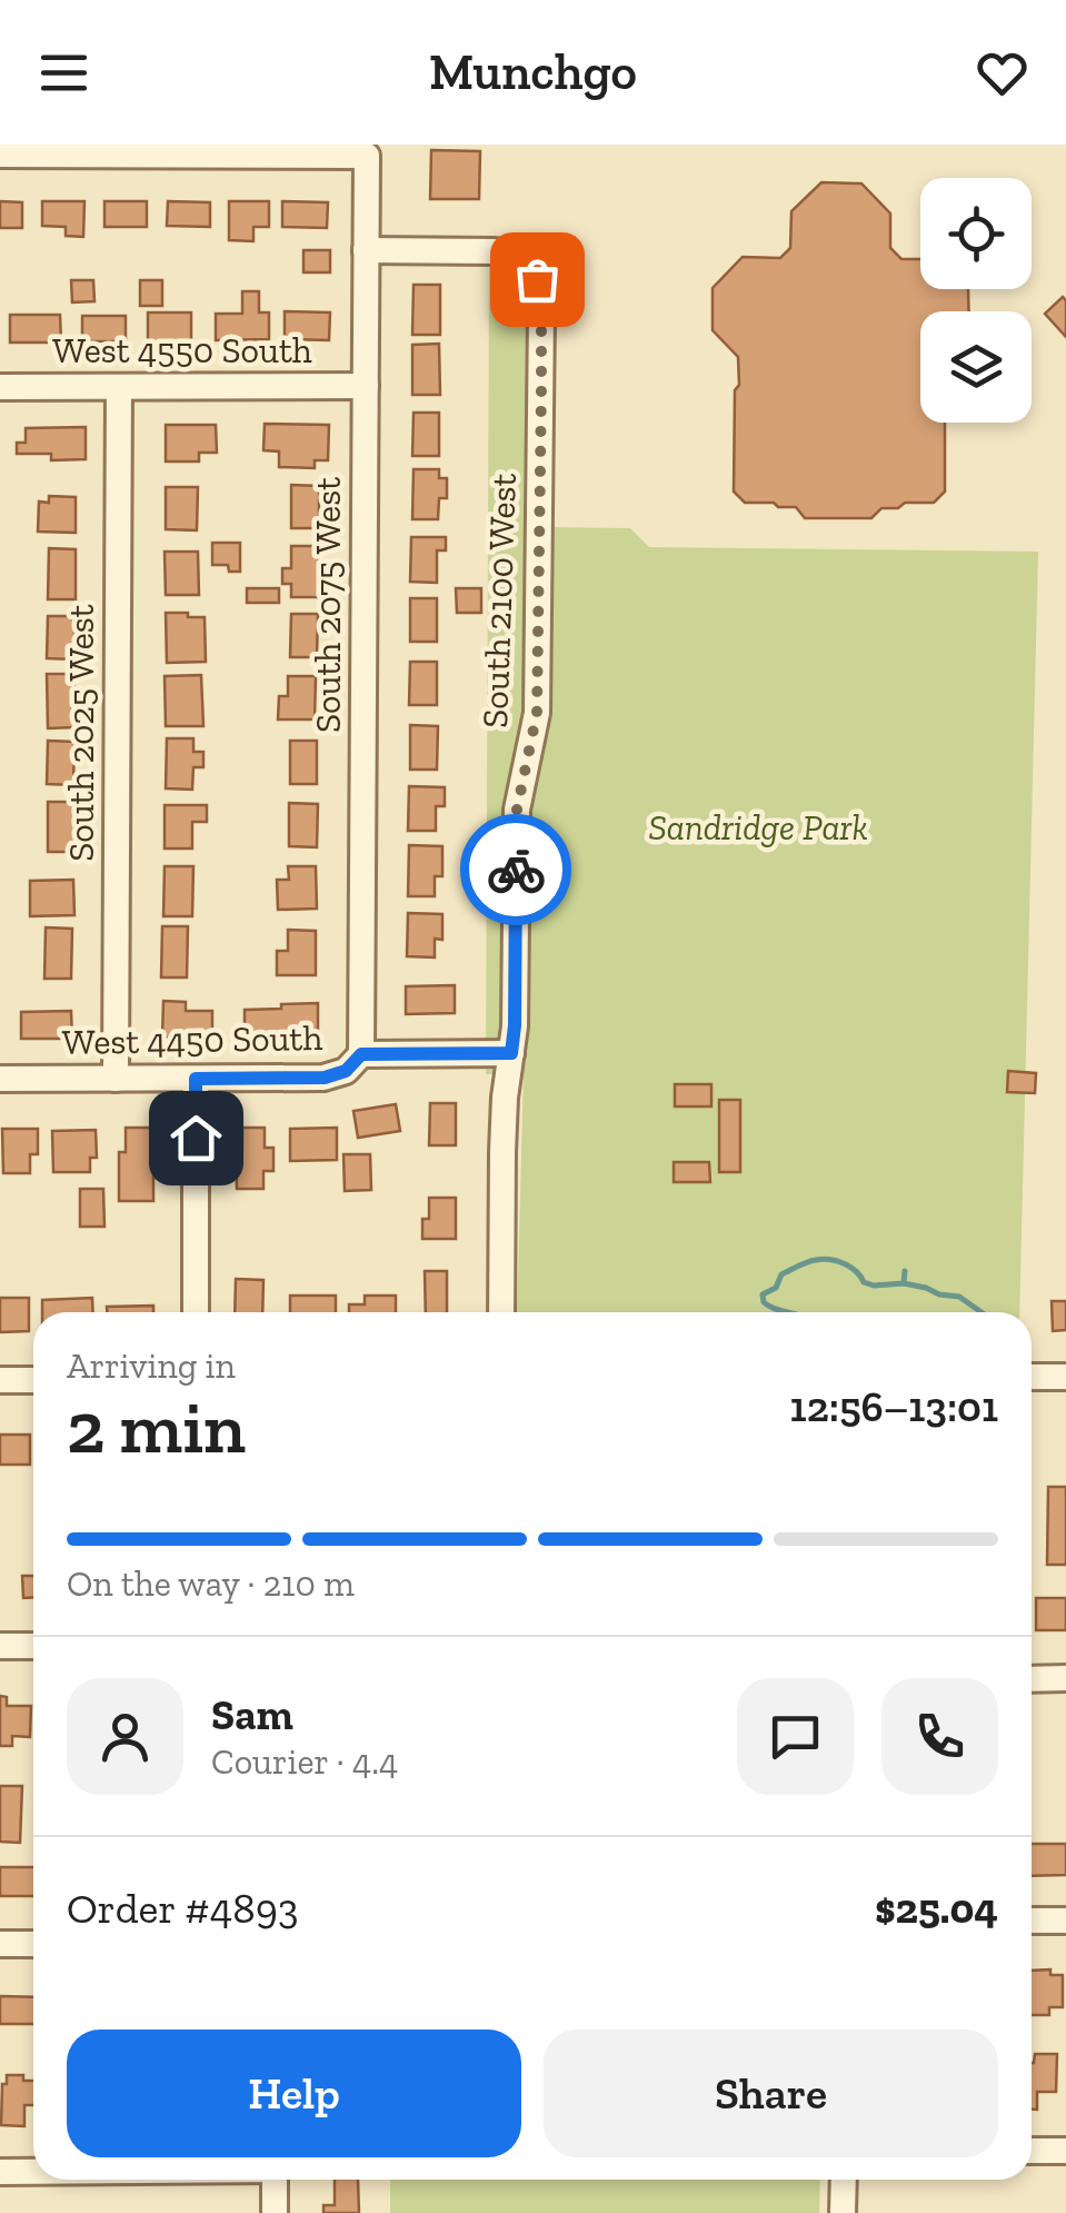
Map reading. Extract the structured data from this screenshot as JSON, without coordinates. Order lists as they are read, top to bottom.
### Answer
{
  "streets": {
    "street": [
      "West 4550 South",
      "South 2100 West",
      "South 2075 West",
      "South 2025 West",
      "West 4450 South"
    ]
  },
  "crossings": [
    ["West 4550 South", "South 2075 West"],
    ["West 4550 South", "South 2025 West"],
    ["South 2100 West", "South 2075 West"],
    ["South 2100 West", "West 4450 South"],
    ["South 2075 West", "West 4450 South"],
    ["South 2025 West", "West 4450 South"]
  ],
  "parks": ["Sandridge Park"],
  "page": {
    "header": "Munchgo",
    "heading": ["2 min", "Arriving in", "12:56–13:01"],
    "panel": [
      "Sam",
      "Courier · 4.4",
      "Order #4893",
      "$25.04"
    ],
    "bar": "On the way · 210 m",
    "buttons": ["Help", "Share"]
  }
}
